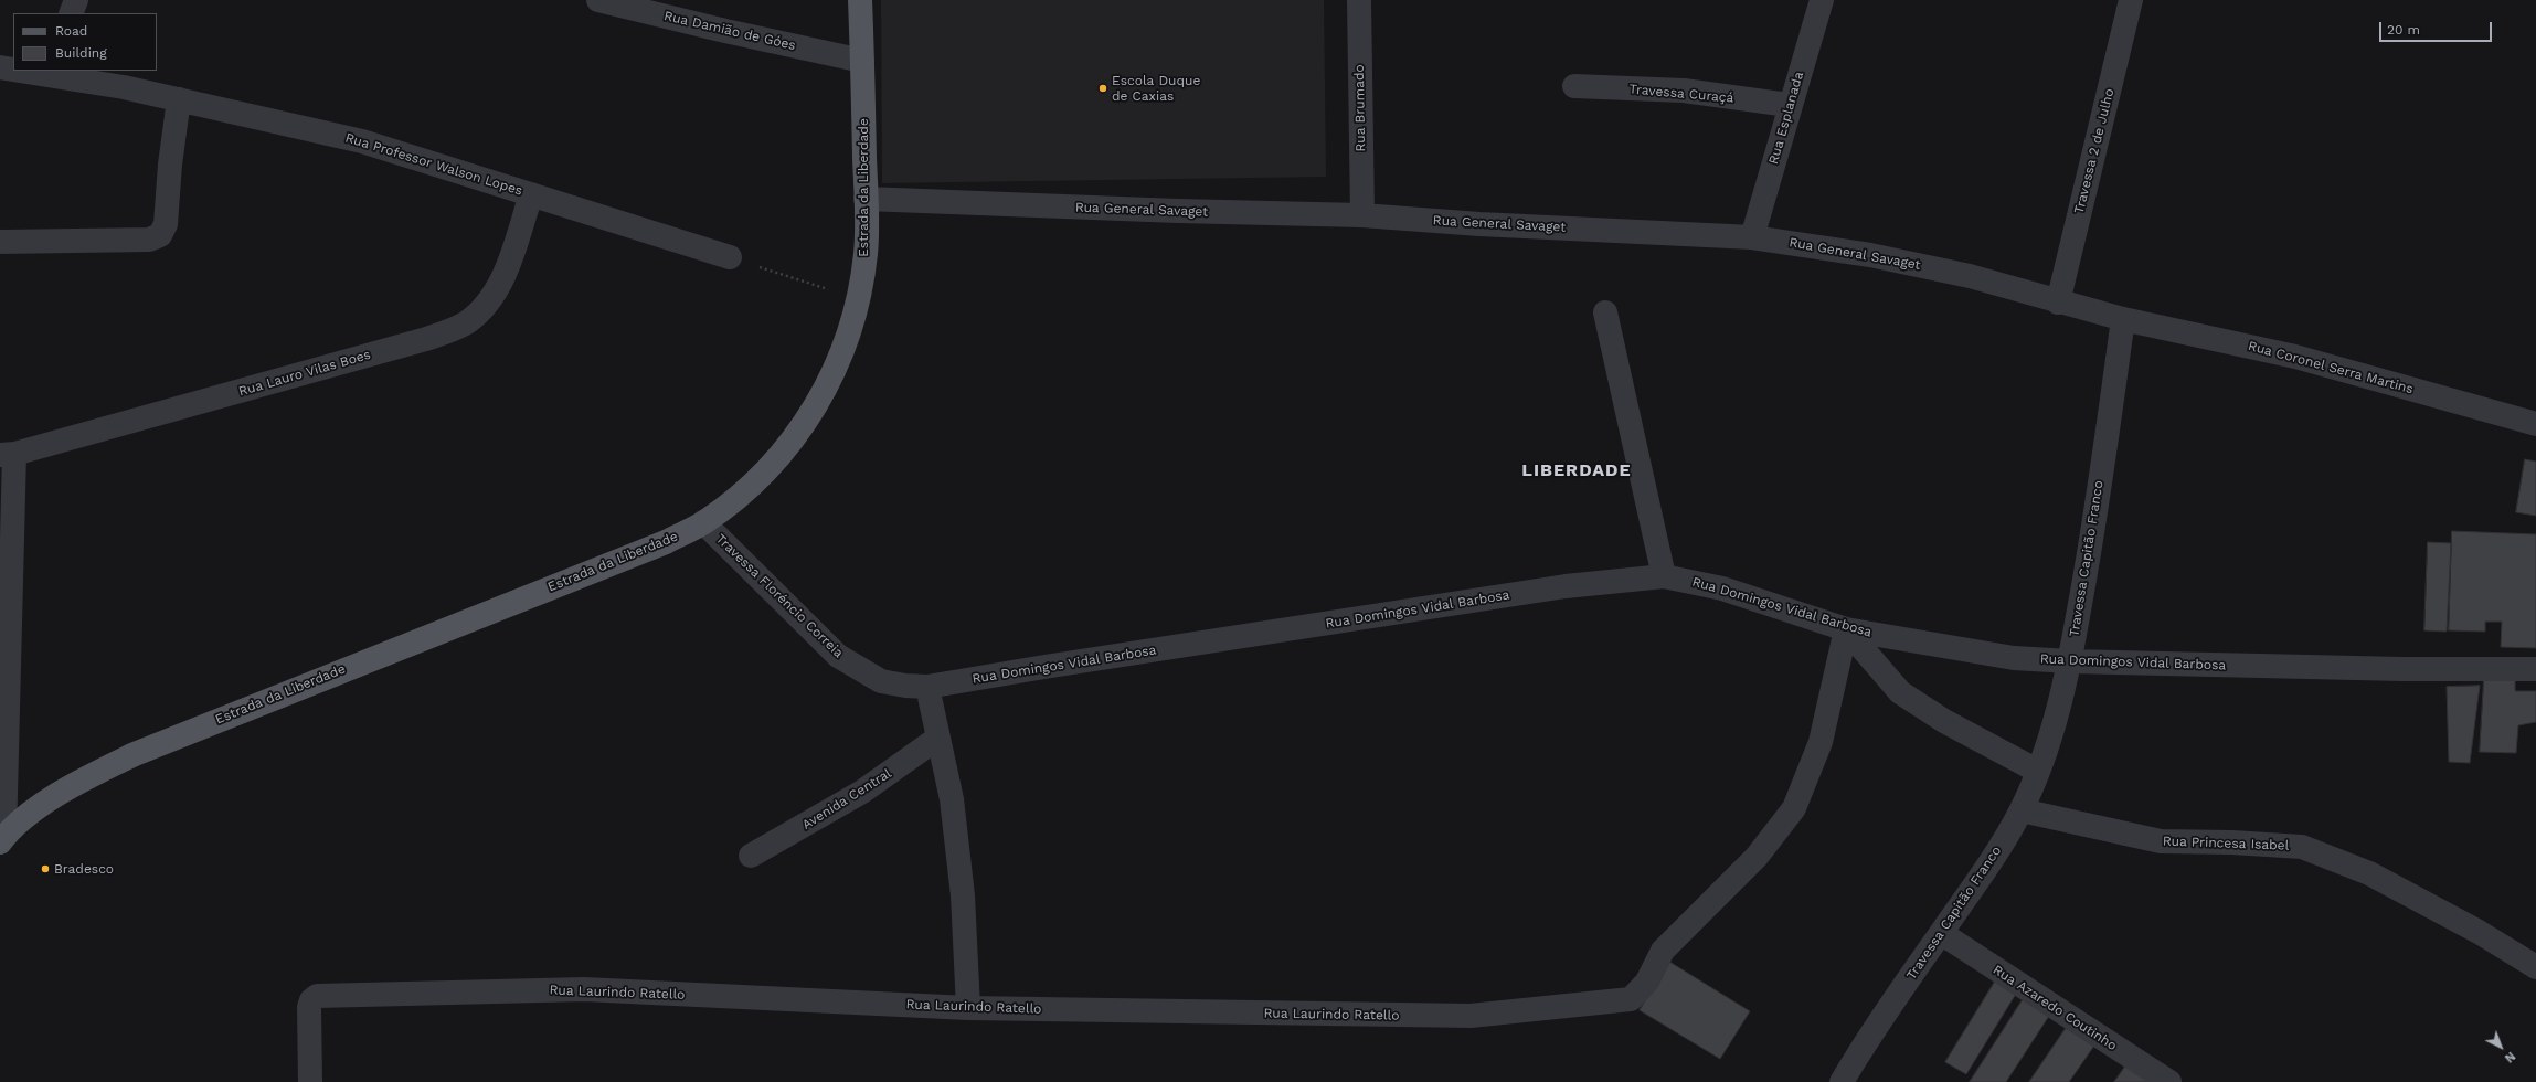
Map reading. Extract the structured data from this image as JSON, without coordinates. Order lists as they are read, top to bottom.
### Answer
{
  "streets": {
    "main road": ["Estrada da Liberdade"],
    "street": [
      "Rua Damião de Góes",
      "Travessa Curaçá",
      "Rua Brumado",
      "Rua Esplanada",
      "Travessa 2 de Julho",
      "Rua Professor Walson Lopes",
      "Rua General Savaget",
      "Rua Coronel Serra Martins",
      "Rua Lauro Vilas Boes",
      "Travessa Capitão Franco",
      "Travessa Floréncio Correia",
      "Rua Domingos Vidal Barbosa",
      "Avenida Central",
      "Rua Princesa Isabel",
      "Rua Laurindo Ratello",
      "Rua Azaredo Coutinho"
    ]
  },
  "crossings": [
    ["Rua Damião de Góes", "Estrada da Liberdade"],
    ["Travessa Curaçá", "Rua Esplanada"],
    ["Rua Brumado", "Rua General Savaget"],
    ["Rua Esplanada", "Rua General Savaget"],
    ["Travessa 2 de Julho", "Rua General Savaget"],
    ["Rua Professor Walson Lopes", "Rua Lauro Vilas Boes"],
    ["Estrada da Liberdade", "Rua General Savaget"],
    ["Estrada da Liberdade", "Travessa Floréncio Correia"],
    ["Rua General Savaget", "Rua Coronel Serra Martins"],
    ["Rua General Savaget", "Travessa Capitão Franco"],
    ["Rua Coronel Serra Martins", "Travessa Capitão Franco"],
    ["Travessa Capitão Franco", "Rua Domingos Vidal Barbosa"],
    ["Travessa Capitão Franco", "Rua Princesa Isabel"],
    ["Travessa Capitão Franco", "Rua Azaredo Coutinho"],
    ["Travessa Floréncio Correia", "Rua Domingos Vidal Barbosa"],
    ["Rua Domingos Vidal Barbosa", "Rua Laurindo Ratello"]
  ],
  "districts": ["LIBERDADE"],
  "places": ["Escola Duque de Caxias", "Bradesco"],
  "legend": ["Road", "Building"],
  "scale_bar": "20 m",
  "north": "bottom right"
}
